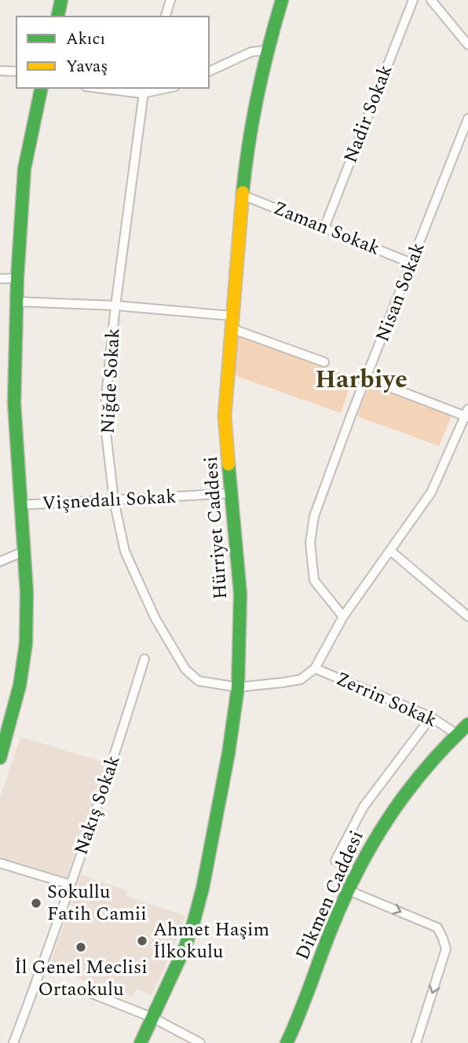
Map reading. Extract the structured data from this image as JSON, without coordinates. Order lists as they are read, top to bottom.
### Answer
{
  "streets": {
    "main road": ["Hürriyet Caddesi", "Dikmen Caddesi"],
    "street": [
      "Nadir Sokak",
      "Zaman Sokak",
      "Nisan Sokak",
      "Niğde Sokak",
      "Vişnedalı Sokak",
      "Zerrin Sokak",
      "Nakış Sokak"
    ]
  },
  "crossings": [
    ["Nadir Sokak", "Zaman Sokak"],
    ["Zaman Sokak", "Nisan Sokak"],
    ["Zaman Sokak", "Hürriyet Caddesi"],
    ["Niğde Sokak", "Vişnedalı Sokak"],
    ["Niğde Sokak", "Hürriyet Caddesi"],
    ["Niğde Sokak", "Zerrin Sokak"],
    ["Vişnedalı Sokak", "Hürriyet Caddesi"],
    ["Zerrin Sokak", "Dikmen Caddesi"]
  ],
  "districts": ["Harbiye"],
  "places": ["Sokullu Fatih Camii", "Ahmet Haşim İlkokulu", "İl Genel Meclisi Ortaokulu"],
  "legend": ["Akıcı", "Yavaş"]
}
